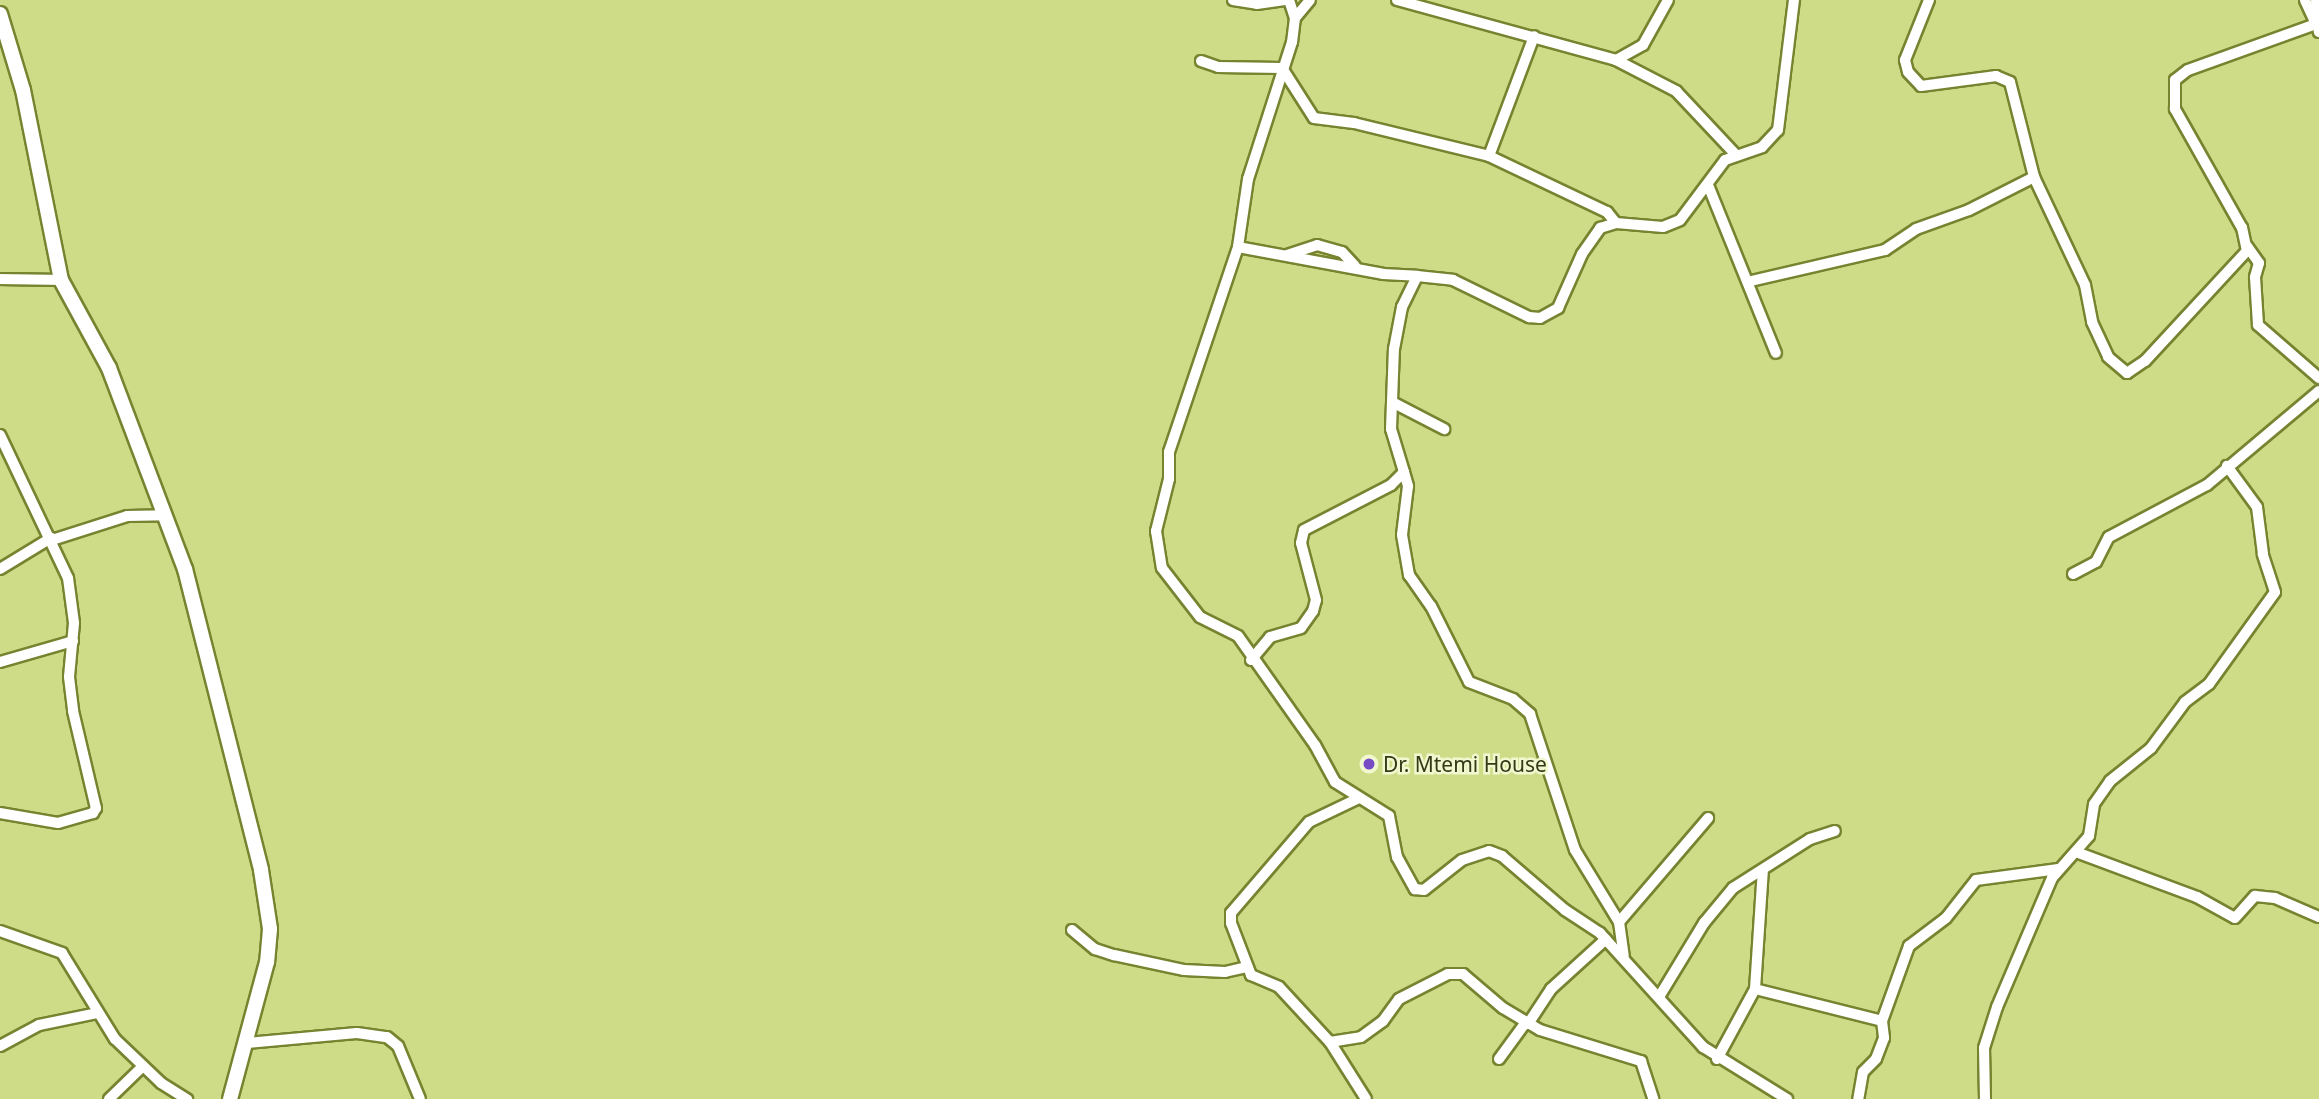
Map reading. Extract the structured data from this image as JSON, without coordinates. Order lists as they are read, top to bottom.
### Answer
{
  "places": ["Dr. Mtemi House"]
}
